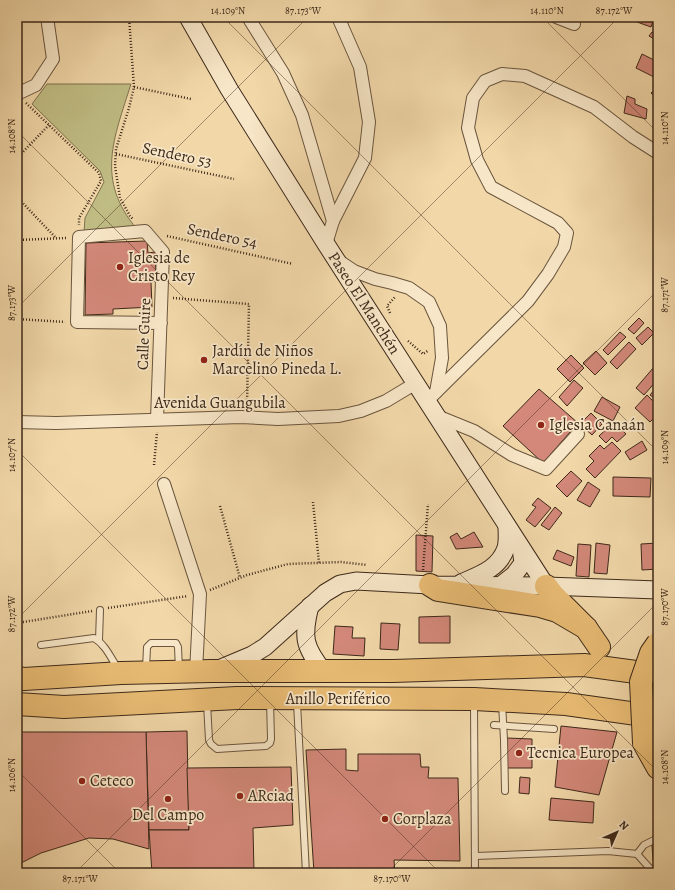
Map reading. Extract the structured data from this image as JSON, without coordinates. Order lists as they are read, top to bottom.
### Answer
{
  "streets": {
    "highway": ["Anillo Periférico"],
    "main road": ["Paseo El Manchén"],
    "street": ["Calle Guire", "Avenida Guangubila"],
    "path": ["Sendero 53", "Sendero 54"]
  },
  "crossings": [
    ["Sendero 54", "Calle Guire"],
    ["Paseo El Manchén", "Avenida Guangubila"],
    ["Calle Guire", "Avenida Guangubila"]
  ],
  "places": [
    "Iglesia de Cristo Rey",
    "Jardín de Niños Marcelino Pineda L.",
    "Iglesia Canaán",
    "Tecnica Europea",
    "Ceteco",
    "ARciad",
    "Del Campo",
    "Corplaza"
  ],
  "north": "top right",
  "coordinates": [
    "14.109°N",
    "87.173°W",
    "14.110°N",
    "87.172°W",
    "14.108°N",
    "87.171°W",
    "14.107°N",
    "87.170°W",
    "14.106°N"
  ]
}
